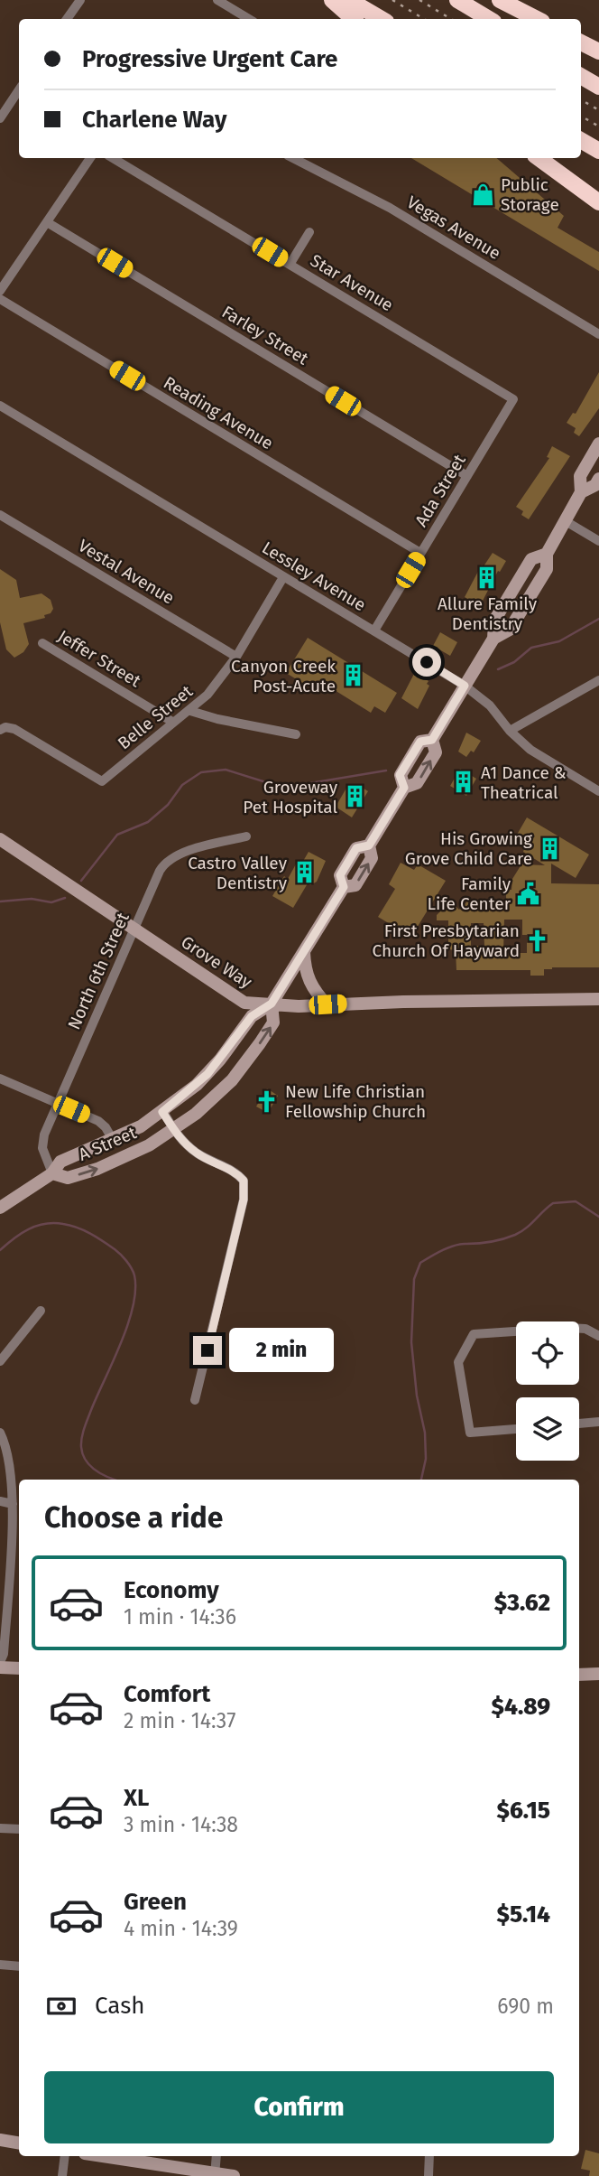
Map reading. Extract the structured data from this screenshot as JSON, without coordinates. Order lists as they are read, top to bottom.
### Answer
{
  "streets": {
    "main road": ["Grove Way", "A Street"],
    "street": [
      "Vegas Avenue",
      "Star Avenue",
      "Farley Street",
      "Reading Avenue",
      "Ada Street",
      "Vestal Avenue",
      "Lessley Avenue",
      "Jeffer Street",
      "Belle Street",
      "North 6th Street"
    ]
  },
  "crossings": [
    ["Star Avenue", "Ada Street"],
    ["Farley Street", "Ada Street"],
    ["Reading Avenue", "Ada Street"],
    ["Ada Street", "Lessley Avenue"],
    ["Vestal Avenue", "Belle Street"],
    ["Lessley Avenue", "Belle Street"],
    ["Jeffer Street", "Belle Street"],
    ["Grove Way", "North 6th Street"],
    ["Grove Way", "A Street"],
    ["North 6th Street", "A Street"]
  ],
  "places": {
    "shop": ["Public Storage"],
    "building": [
      "Allure Family Dentistry",
      "Canyon Creek Post-Acute",
      "A1 Dance & Theatrical",
      "Groveway Pet Hospital",
      "His Growing Grove Child Care",
      "Castro Valley Dentistry"
    ],
    "public building": ["Family Life Center"],
    "church": ["First Presbytarian Church Of Hayward", "New Life Christian Fellowship Church"]
  },
  "page": {
    "banner": ["Progressive Urgent Care", "Charlene Way"],
    "bubble": "2 min",
    "heading": "Choose a ride",
    "list": [
      {
        "name": "Economy",
        "note": "1 min · 14:36",
        "value": "$3.62"
      },
      {
        "name": "Comfort",
        "note": "2 min · 14:37",
        "value": "$4.89"
      },
      {
        "name": "XL",
        "note": "3 min · 14:38",
        "value": "$6.15"
      },
      {
        "name": "Green",
        "note": "4 min · 14:39",
        "value": "$5.14"
      }
    ],
    "pay": ["Cash", "690 m"],
    "buttons": "Confirm"
  }
}
